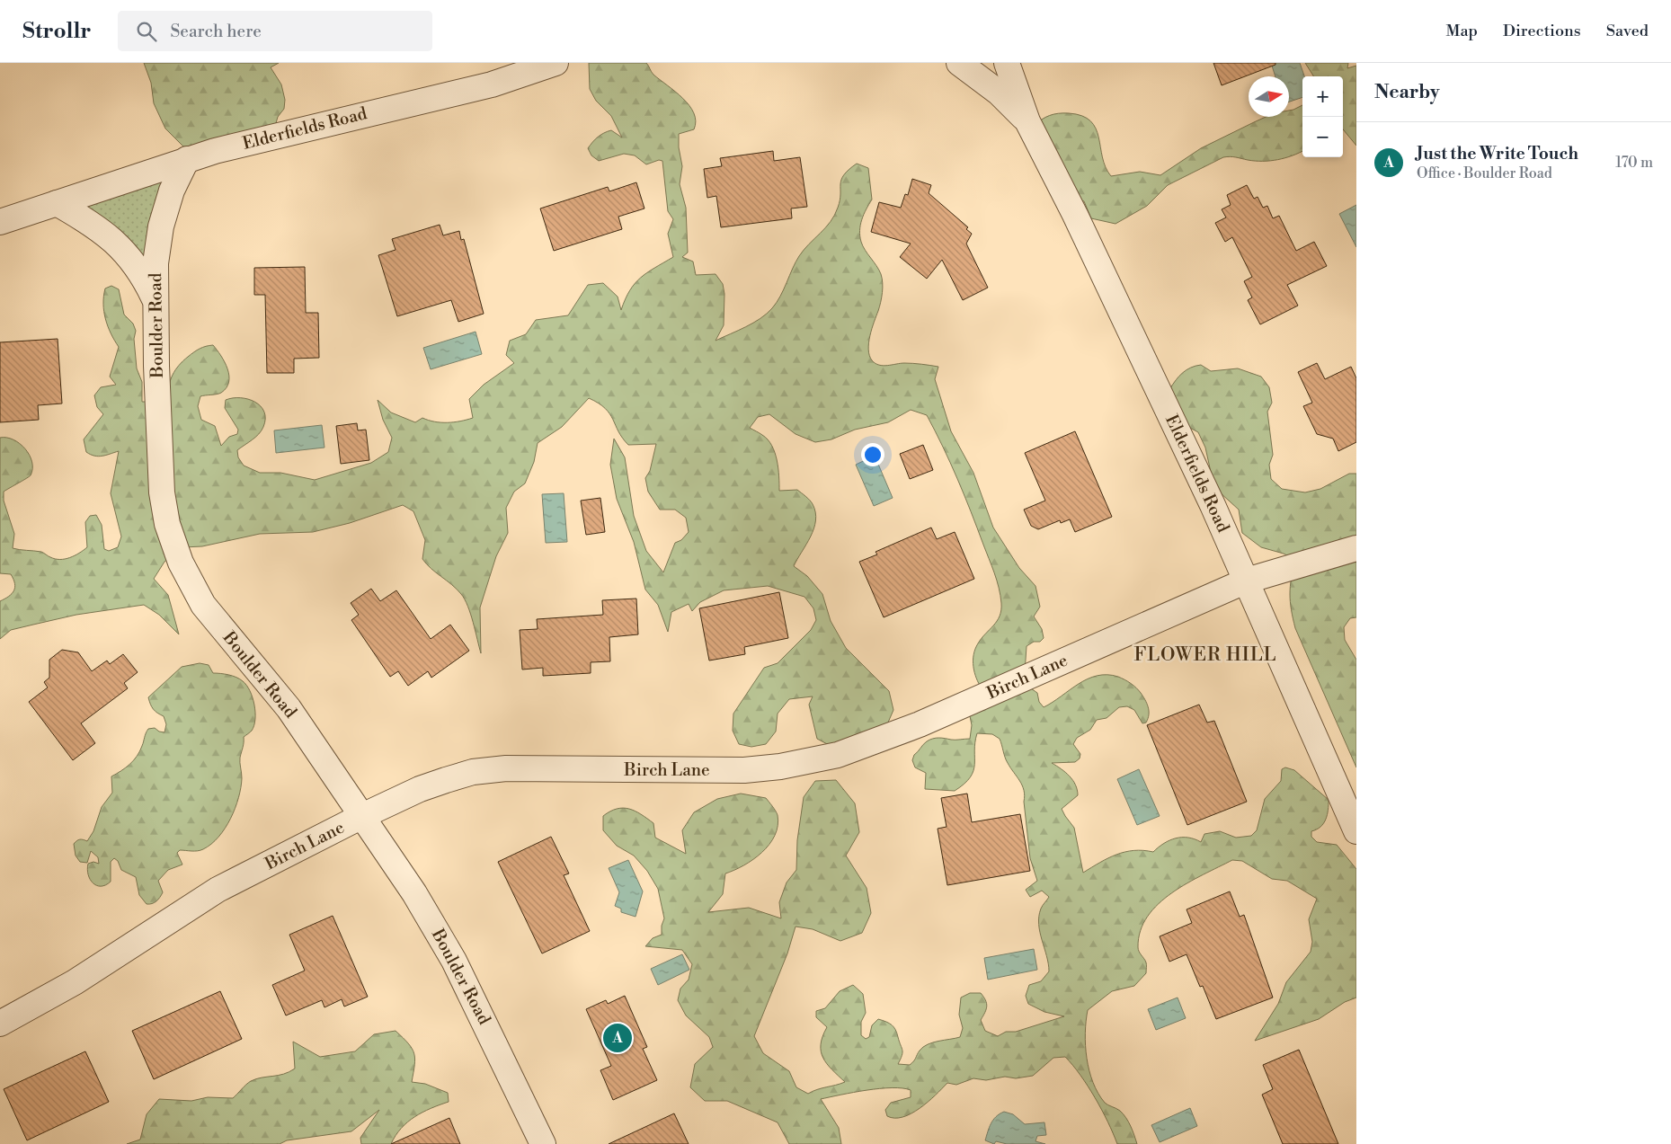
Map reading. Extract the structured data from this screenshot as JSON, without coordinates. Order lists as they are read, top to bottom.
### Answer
{
  "streets": {
    "street": ["Elderfields Road", "Boulder Road", "Birch Lane"]
  },
  "crossings": [
    ["Elderfields Road", "Boulder Road"],
    ["Elderfields Road", "Birch Lane"],
    ["Boulder Road", "Birch Lane"]
  ],
  "districts": ["FLOWER HILL"],
  "north": "right",
  "page": {
    "header": "Strollr",
    "search": "Search here",
    "nav": ["Map", "Directions", "Saved"],
    "heading": "Nearby",
    "map_buttons": ["+", "−"],
    "list": [
      {
        "mark": "A",
        "name": "Just the Write Touch",
        "note": "Office · Boulder Road",
        "value": "170 m"
      }
    ],
    "pins": "A"
  }
}
